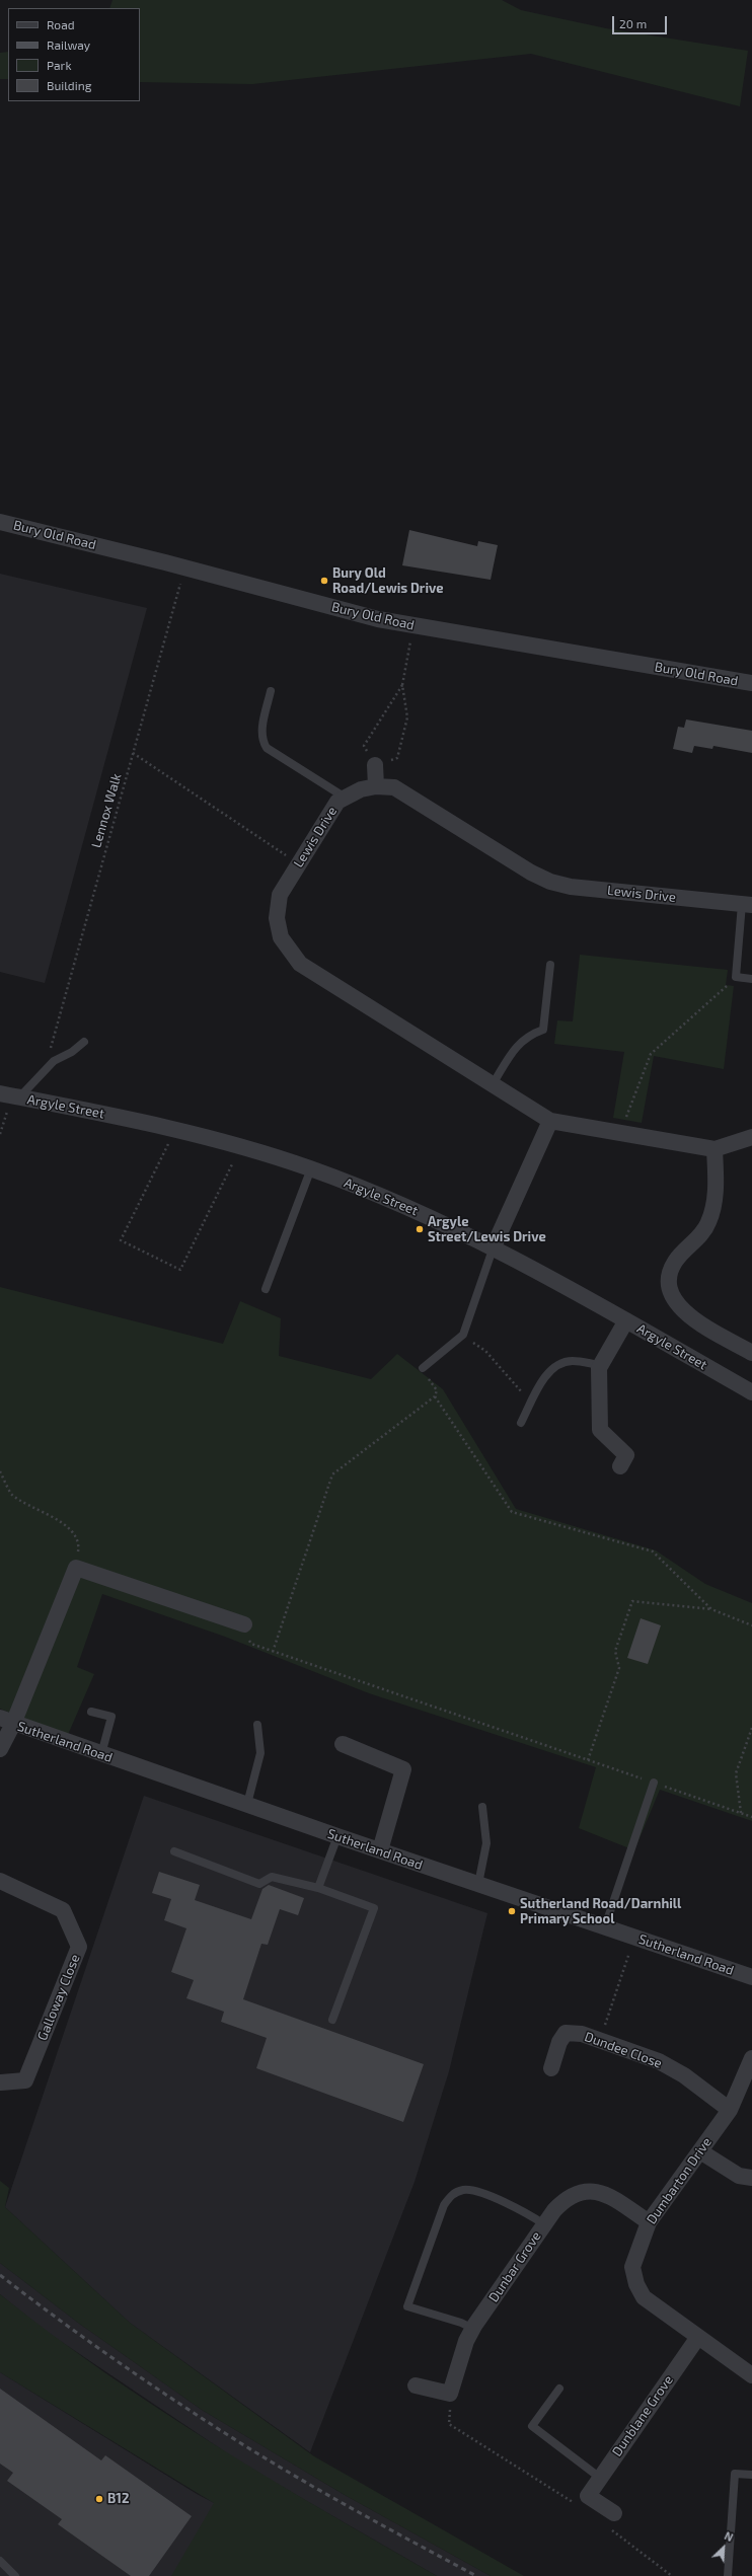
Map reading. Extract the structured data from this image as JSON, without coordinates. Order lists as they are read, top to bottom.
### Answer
{
  "streets": {
    "street": [
      "Bury Old Road",
      "Lewis Drive",
      "Argyle Street",
      "Sutherland Road",
      "Galloway Close",
      "Dundee Close",
      "Dumbarton Drive",
      "Dunbar Grove",
      "Dunblane Grove"
    ],
    "path": ["Lennox Walk"]
  },
  "crossings": [
    ["Dundee Close", "Dumbarton Drive"],
    ["Dumbarton Drive", "Dunbar Grove"],
    ["Dumbarton Drive", "Dunblane Grove"]
  ],
  "places": [
    "Bury Old Road/Lewis Drive",
    "Argyle Street/Lewis Drive",
    "Sutherland Road/Darnhill Primary School",
    "B12"
  ],
  "legend": [
    "Road",
    "Railway",
    "Park",
    "Building"
  ],
  "scale_bar": "20 m",
  "north": "top right"
}
